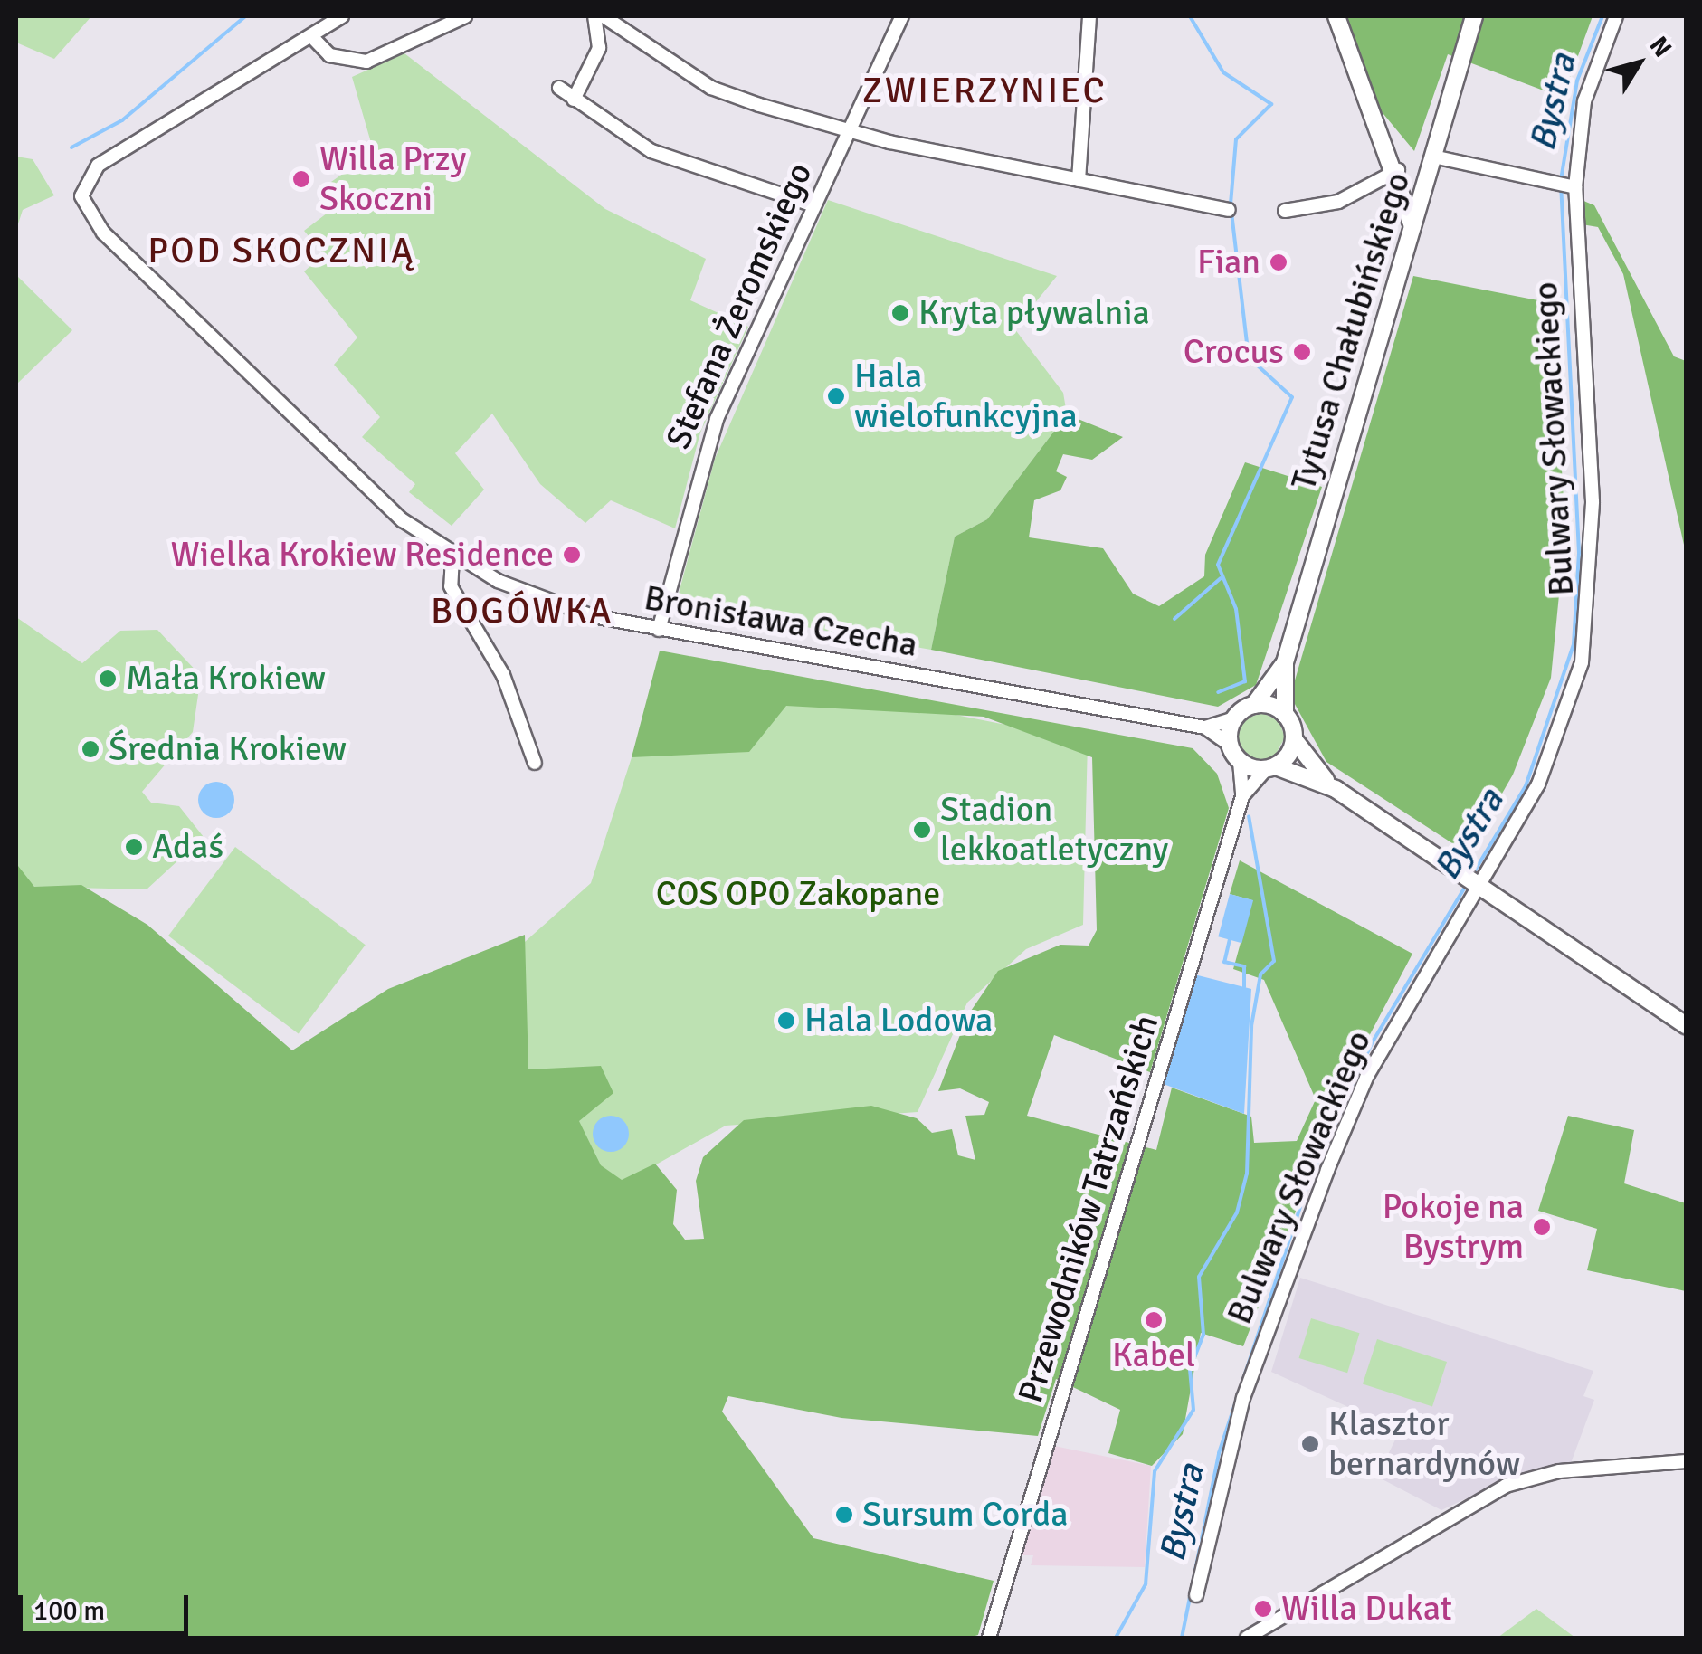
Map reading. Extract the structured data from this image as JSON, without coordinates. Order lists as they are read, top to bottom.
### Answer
{
  "streets": {
    "street": [
      "Stefana Żeromskiego",
      "Tytusa Chałubińskiego",
      "Bulwary Słowackiego",
      "Bronisława Czecha",
      "Przewodników Tatrzańskich"
    ]
  },
  "crossings": [
    ["Stefana Żeromskiego", "Bronisława Czecha"],
    ["Tytusa Chałubińskiego", "Bronisława Czecha"]
  ],
  "districts": ["ZWIERZYNIEC", "POD SKOCZNIĄ", "BOGÓWKA"],
  "water": ["Bystra"],
  "parks": ["COS OPO Zakopane"],
  "places": [
    "Willa Przy Skoczni",
    "Fian",
    "Kryta pływalnia",
    "Crocus",
    "Hala wielofunkcyjna",
    "Wielka Krokiew Residence",
    "Mała Krokiew",
    "Średnia Krokiew",
    "Stadion lekkoatletyczny",
    "Adaś",
    "Hala Lodowa",
    "Pokoje na Bystrym",
    "Kabel",
    "Klasztor bernardynów",
    "Sursum Corda",
    "Willa Dukat"
  ],
  "scale_bar": "100 m",
  "north": "top right"
}
